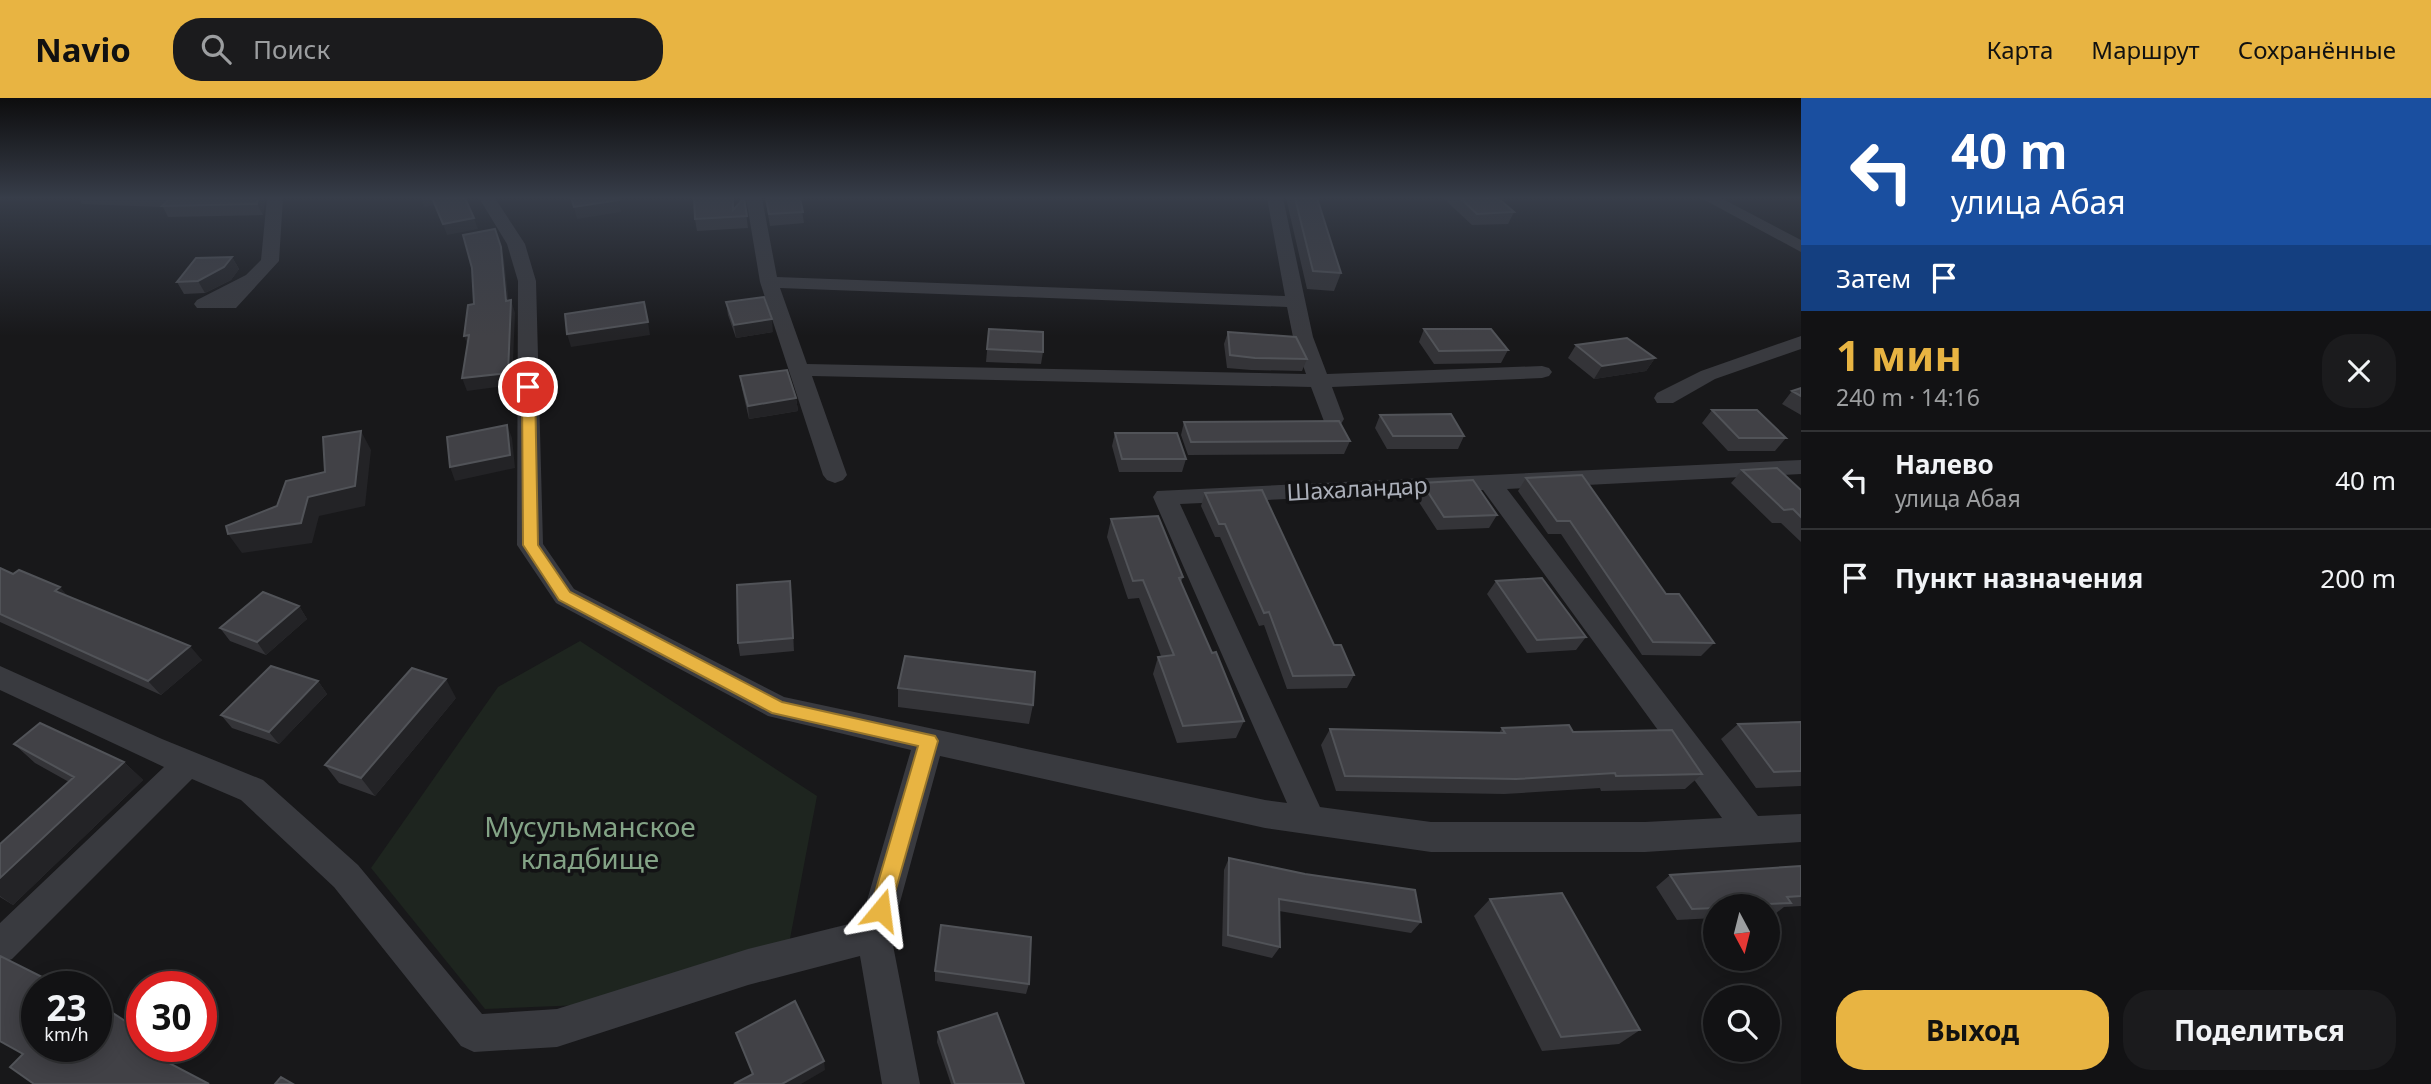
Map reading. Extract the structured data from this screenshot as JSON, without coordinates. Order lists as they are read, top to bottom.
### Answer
{
  "streets": {
    "street": ["Шахаландар"]
  },
  "parks": ["Мусульманское кладбище"],
  "north": "bottom",
  "page": {
    "header": "Navio",
    "search": "Поиск",
    "nav": ["Карта", "Маршрут", "Сохранённые"],
    "turn": ["40 m", "улица Абая"],
    "then": "Затем",
    "heading": ["1 мин", "240 m · 14:16"],
    "list": [
      {
        "name": "Налево",
        "note": "улица Абая",
        "value": "40 m"
      },
      {
        "name": "Пункт назначения",
        "value": "200 m"
      }
    ],
    "speed": "23 km/h",
    "limit": "30",
    "buttons": ["Выход", "Поделиться"]
  }
}
